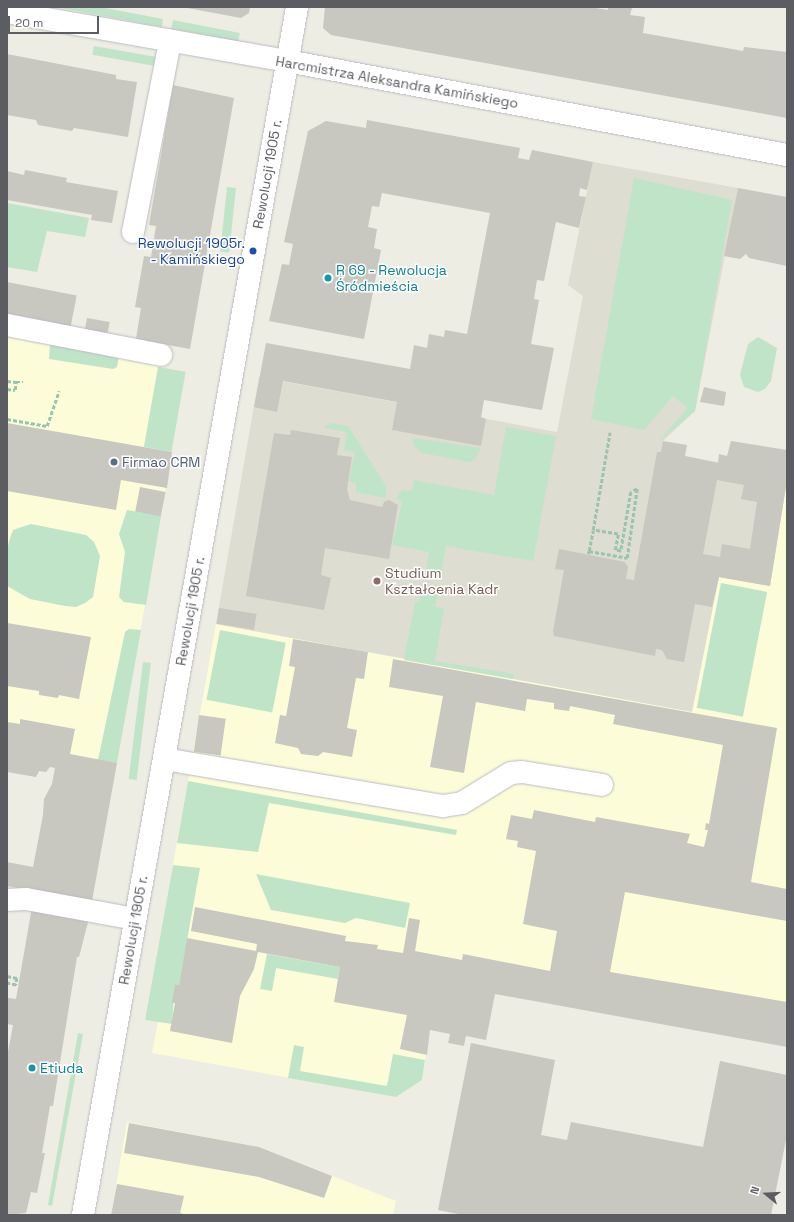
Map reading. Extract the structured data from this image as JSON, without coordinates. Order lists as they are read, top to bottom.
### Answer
{
  "streets": {
    "street": ["Harcmistrza Aleksandra Kamińskiego", "Rewolucji 1905 r."]
  },
  "crossings": [
    ["Harcmistrza Aleksandra Kamińskiego", "Rewolucji 1905 r."]
  ],
  "places": [
    "Rewolucji 1905r. - Kamińskiego",
    "R 69 - Rewolucja Śródmieścia",
    "Firmao CRM",
    "Studium Kształcenia Kadr",
    "Etiuda"
  ],
  "scale_bar": "20 m",
  "north": "left"
}
